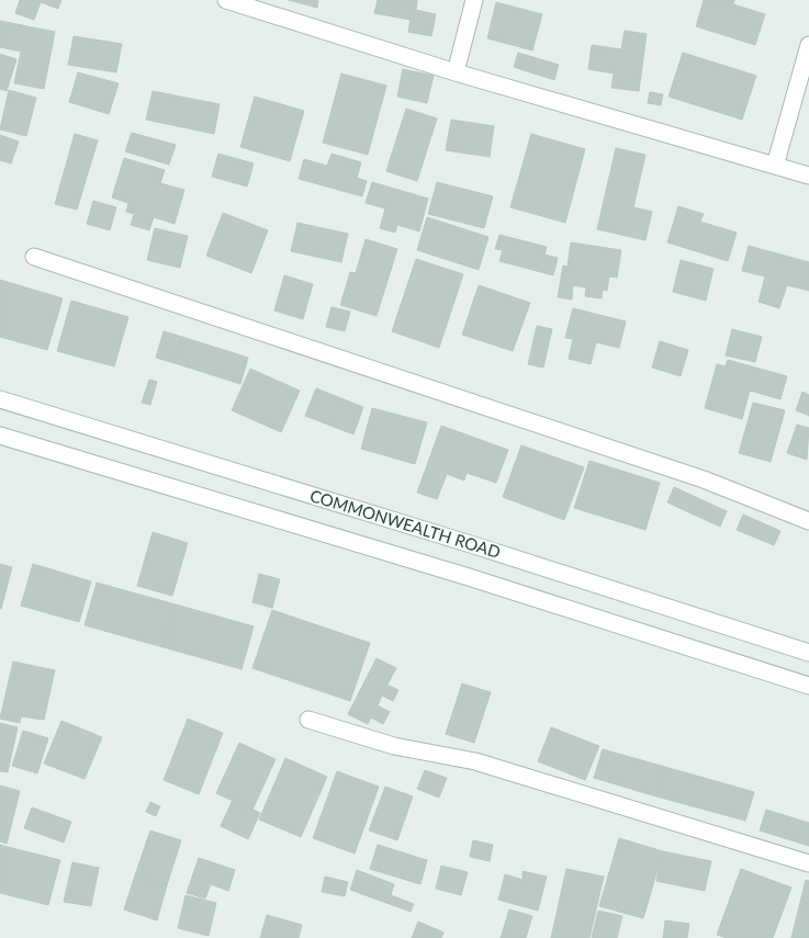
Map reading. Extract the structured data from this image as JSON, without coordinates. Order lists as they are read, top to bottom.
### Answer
{
  "streets": {
    "street": ["COMMONWEALTH ROAD"]
  }
}
